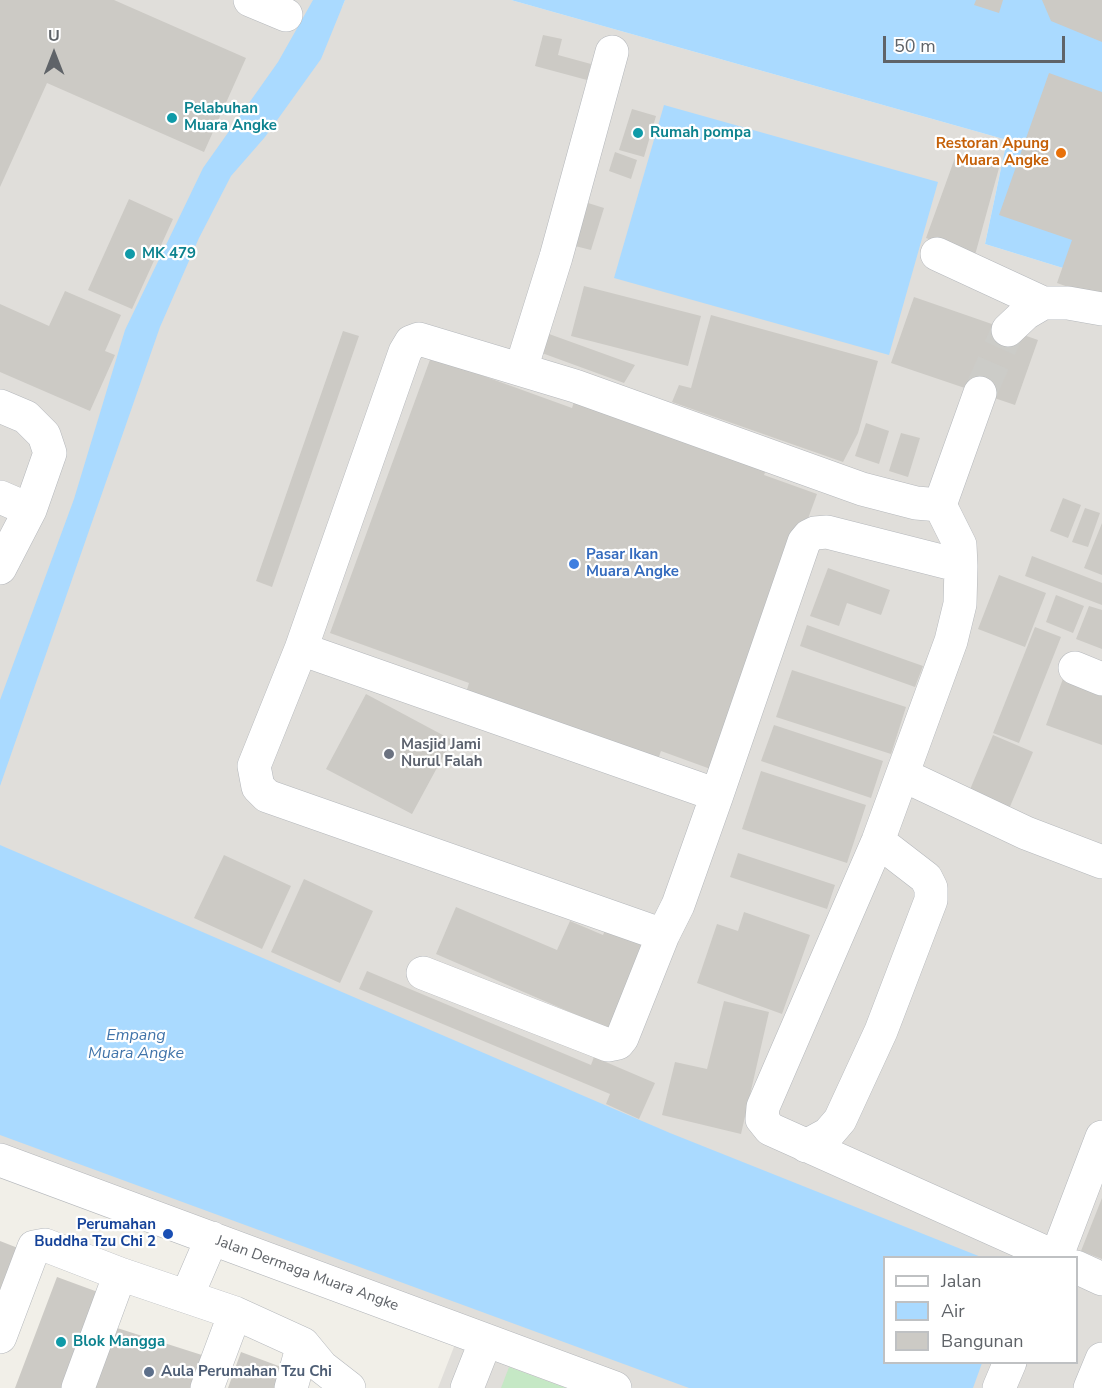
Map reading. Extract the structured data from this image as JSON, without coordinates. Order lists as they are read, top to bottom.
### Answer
{
  "streets": {
    "street": ["Jalan Dermaga Muara Angke"]
  },
  "water": ["Empang Muara Angke"],
  "places": [
    "Pelabuhan Muara Angke",
    "Rumah pompa",
    "Restoran Apung Muara Angke",
    "MK 479",
    "Pasar Ikan Muara Angke",
    "Masjid Jami Nurul Falah",
    "Perumahan Buddha Tzu Chi 2",
    "Blok Mangga",
    "Aula Perumahan Tzu Chi"
  ],
  "legend": ["Jalan", "Air", "Bangunan"],
  "scale_bar": "50 m",
  "north": "top"
}
